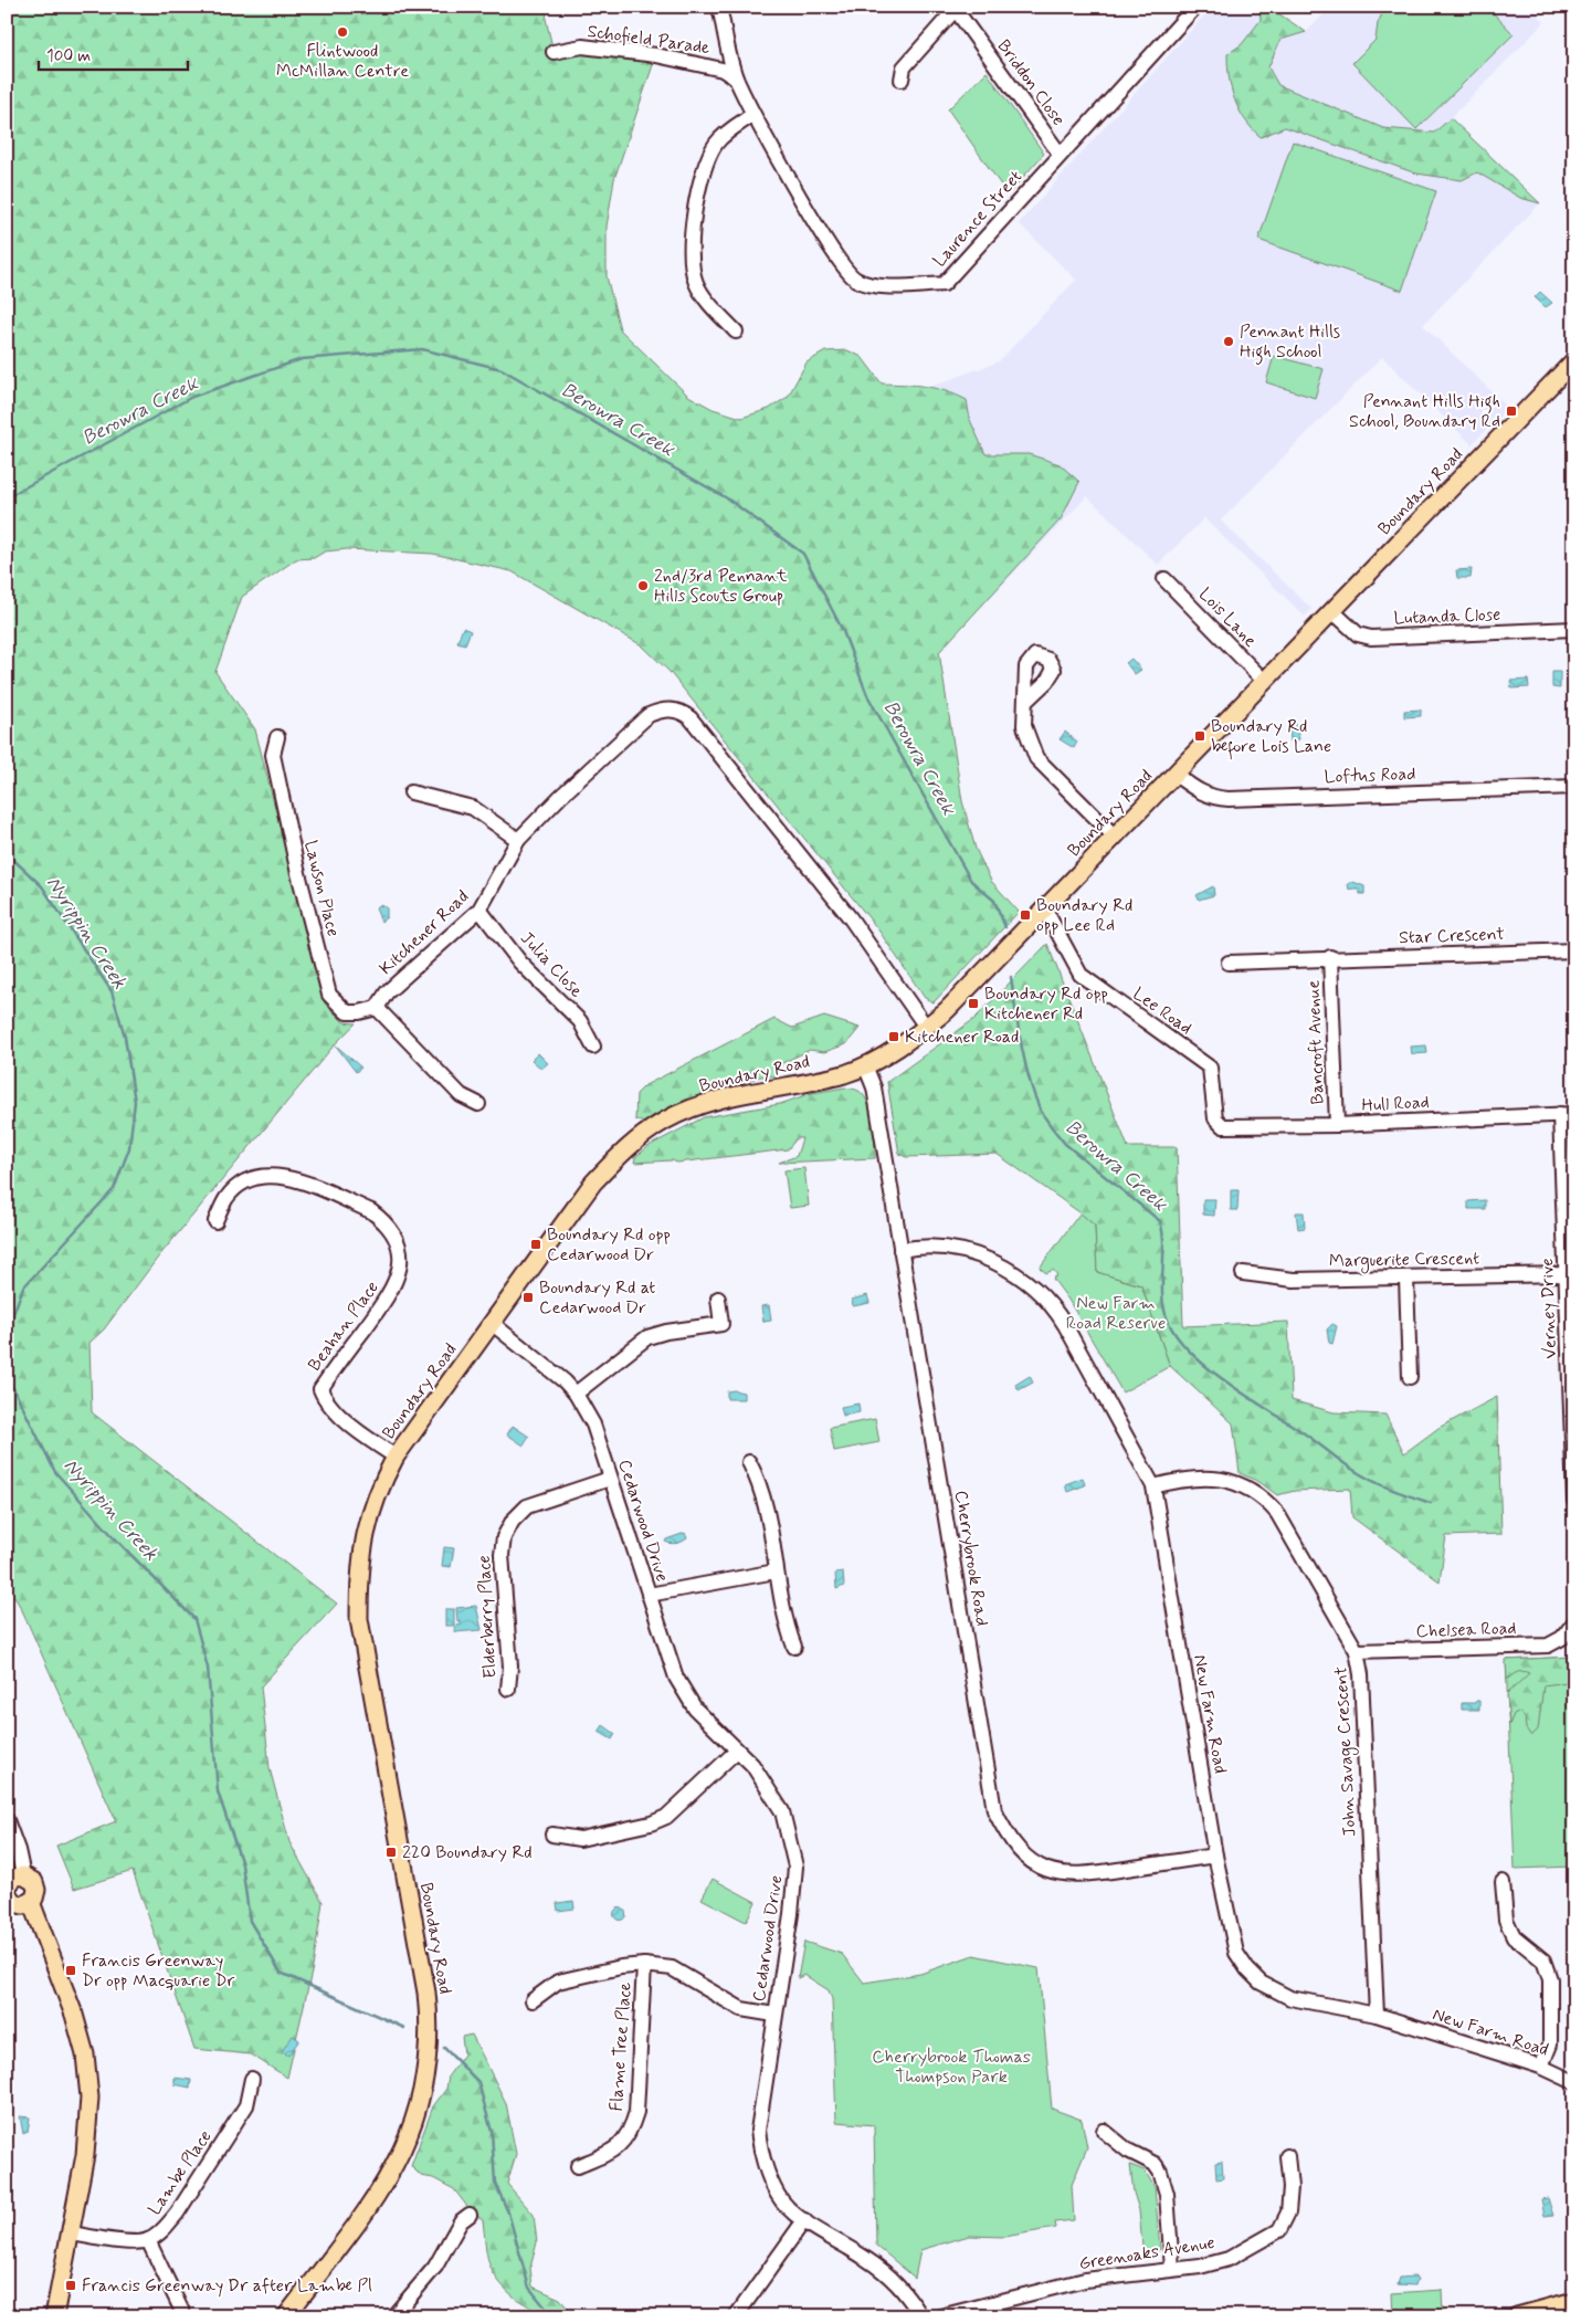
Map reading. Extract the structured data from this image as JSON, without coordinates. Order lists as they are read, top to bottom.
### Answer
{
  "streets": {
    "main road": ["Boundary Road"],
    "street": [
      "Schofield Parade",
      "Briddon Close",
      "Laurence Street",
      "Lutanda Close",
      "Lois Lane",
      "Loftus Road",
      "Lawson Place",
      "Kitchener Road",
      "Star Crescent",
      "Julia Close",
      "Lee Road",
      "Bancroft Avenue",
      "Hull Road",
      "Marguerite Crescent",
      "Verney Drive",
      "Beahan Place",
      "Cedarwood Drive",
      "Cherrybrook Road",
      "Elderberry Place",
      "Chelsea Road",
      "New Farm Road",
      "John Savage Crescent",
      "Flame Tree Place",
      "Lambe Place",
      "Greenoaks Avenue"
    ]
  },
  "crossings": [
    ["Schofield Parade", "Laurence Street"],
    ["Briddon Close", "Laurence Street"],
    ["Boundary Road", "Lutanda Close"],
    ["Boundary Road", "Lois Lane"],
    ["Boundary Road", "Loftus Road"],
    ["Boundary Road", "Kitchener Road"],
    ["Boundary Road", "Lee Road"],
    ["Boundary Road", "Beahan Place"],
    ["Boundary Road", "Cedarwood Drive"],
    ["Boundary Road", "Cherrybrook Road"],
    ["Lawson Place", "Kitchener Road"],
    ["Kitchener Road", "Julia Close"],
    ["Star Crescent", "Bancroft Avenue"],
    ["Lee Road", "Hull Road"],
    ["Bancroft Avenue", "Hull Road"],
    ["Hull Road", "Verney Drive"],
    ["Marguerite Crescent", "Verney Drive"],
    ["Cedarwood Drive", "Elderberry Place"],
    ["Cherrybrook Road", "New Farm Road"],
    ["Chelsea Road", "John Savage Crescent"],
    ["New Farm Road", "John Savage Crescent"]
  ],
  "water": ["Berowra Creek", "Nyrippin Creek"],
  "parks": ["New Farm Road Reserve", "Cherrybrook Thomas Thompson Park"],
  "places": {
    "other": ["Flintwood McMillan Centre", "Pennant Hills High School", "2nd/3rd Pennant Hills Scouts Group"],
    "transit": [
      "Pennant Hills High School, Boundary Rd",
      "Boundary Rd before Lois Lane",
      "Boundary Rd opp Lee Rd",
      "Boundary Rd opp Kitchener Rd",
      "Kitchener Road",
      "Boundary Rd opp Cedarwood Dr",
      "Boundary Rd at Cedarwood Dr",
      "220 Boundary Rd",
      "Francis Greenway Dr opp Macquarie Dr",
      "Francis Greenway Dr after Lambe Pl"
    ]
  },
  "scale_bar": "100 m"
}
